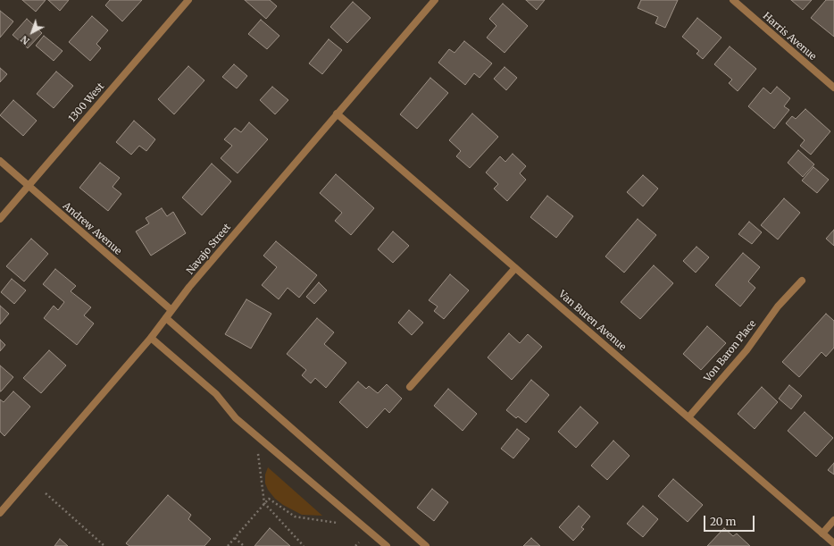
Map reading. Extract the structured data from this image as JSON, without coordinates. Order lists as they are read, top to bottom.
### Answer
{
  "streets": {
    "street": [
      "Harris Avenue",
      "1300 West",
      "Andrew Avenue",
      "Navajo Street",
      "Van Buren Avenue",
      "Von Baron Place"
    ]
  },
  "crossings": [
    ["1300 West", "Andrew Avenue"],
    ["Andrew Avenue", "Navajo Street"],
    ["Navajo Street", "Van Buren Avenue"],
    ["Van Buren Avenue", "Von Baron Place"]
  ],
  "scale_bar": "20 m",
  "north": "bottom left"
}
